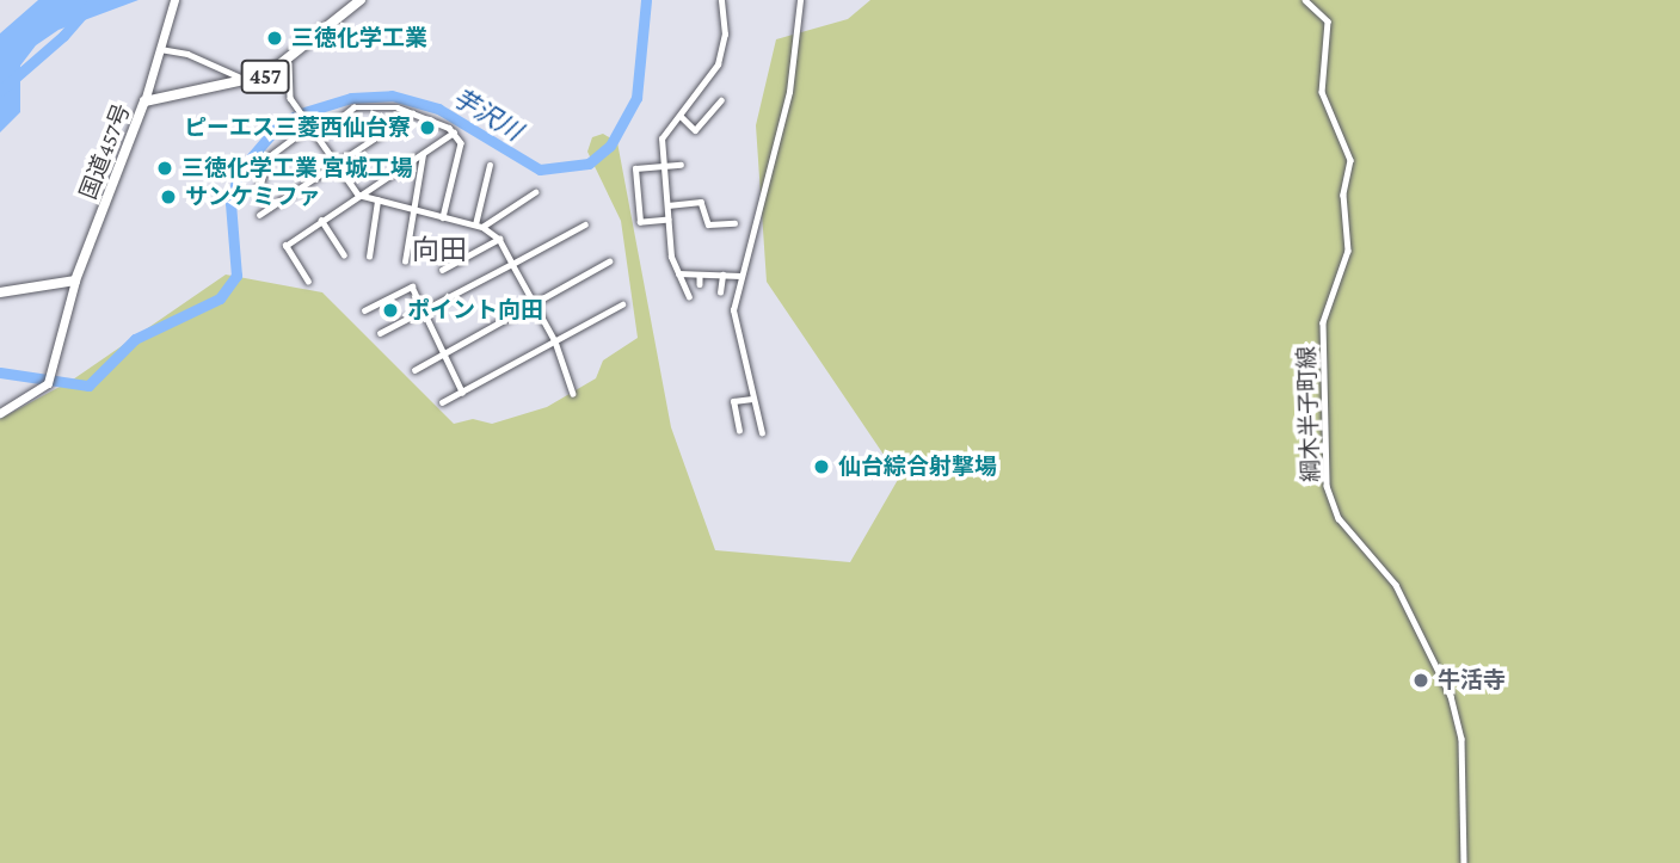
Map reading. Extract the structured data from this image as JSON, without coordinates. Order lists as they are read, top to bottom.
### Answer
{
  "streets": {
    "highway": ["457", "国道457号"],
    "street": ["綱木半子町線"]
  },
  "districts": ["向田"],
  "water": ["芋沢川"],
  "places": [
    "三徳化学工業",
    "ピーエス三菱西仙台寮",
    "三徳化学工業 宮城工場",
    "サンケミファ",
    "ポイント向田",
    "仙台綜合射撃場",
    "牛活寺"
  ]
}
